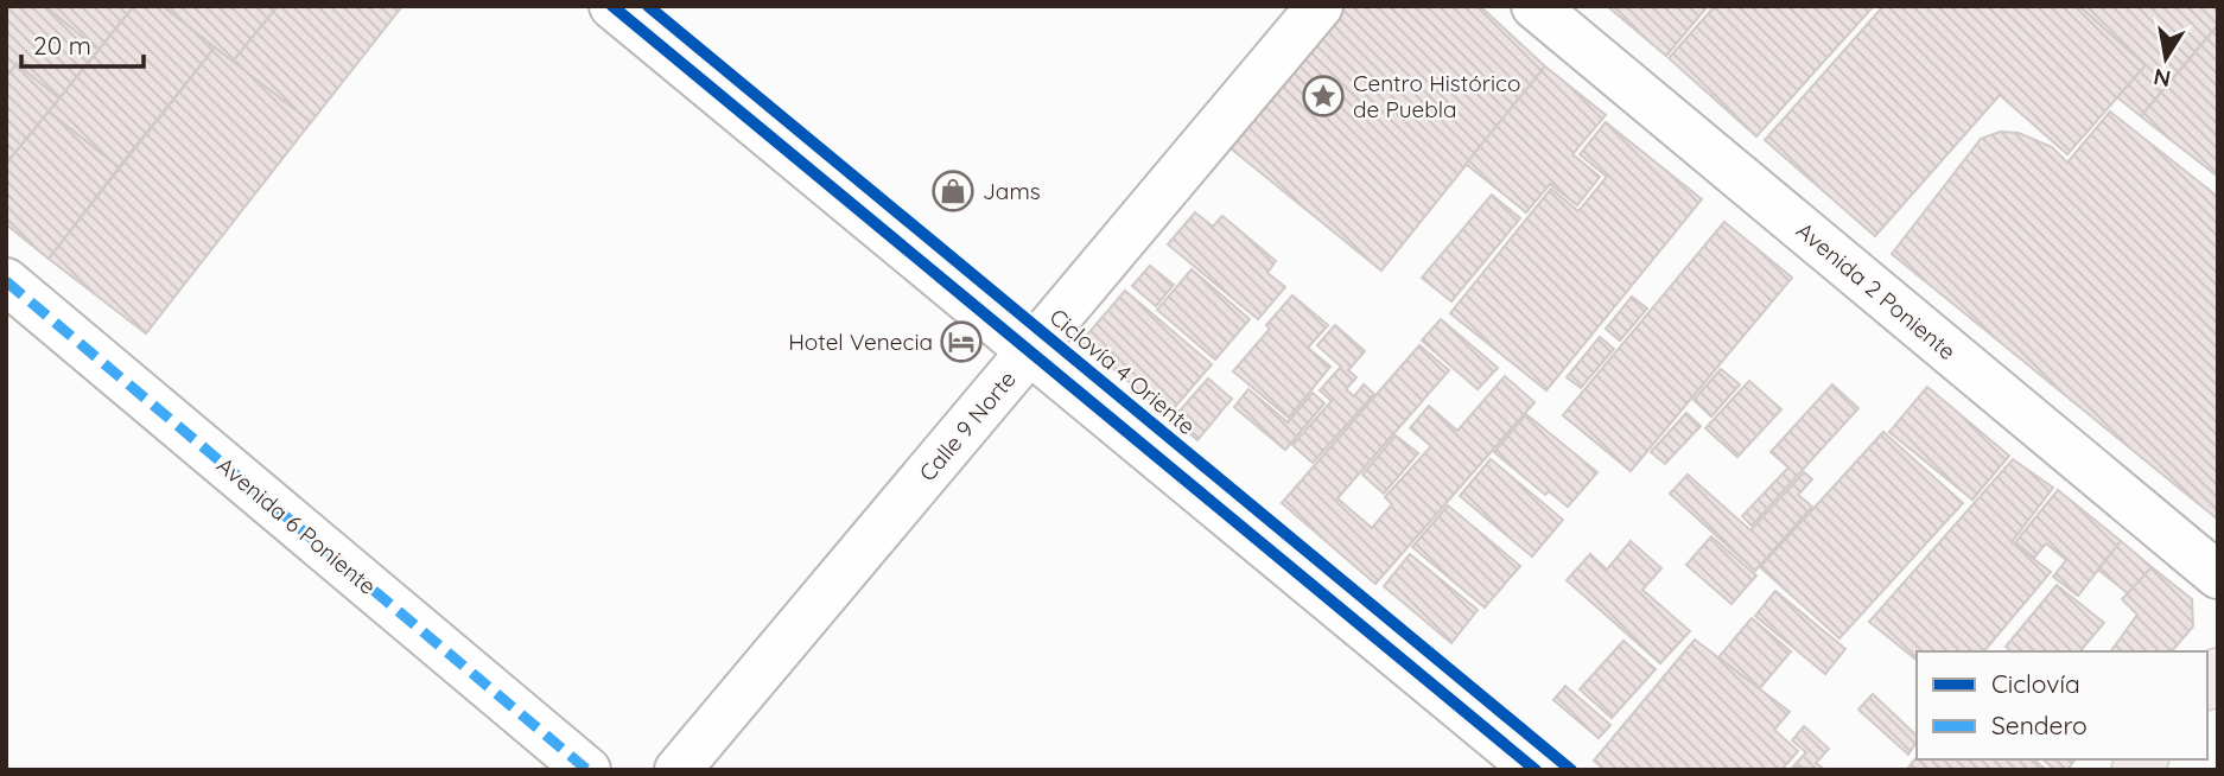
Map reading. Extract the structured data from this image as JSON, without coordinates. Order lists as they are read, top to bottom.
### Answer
{
  "streets": {
    "street": ["Avenida 2 Poniente", "Calle 9 Norte", "Avenida 6 Poniente"],
    "cycle path": ["Ciclovía 4 Oriente"]
  },
  "places": {
    "place": ["Centro Histórico de Puebla"],
    "shop": ["Jams"],
    "hotel": ["Hotel Venecia"]
  },
  "legend": ["Ciclovía", "Sendero"],
  "scale_bar": "20 m",
  "north": "bottom"
}
